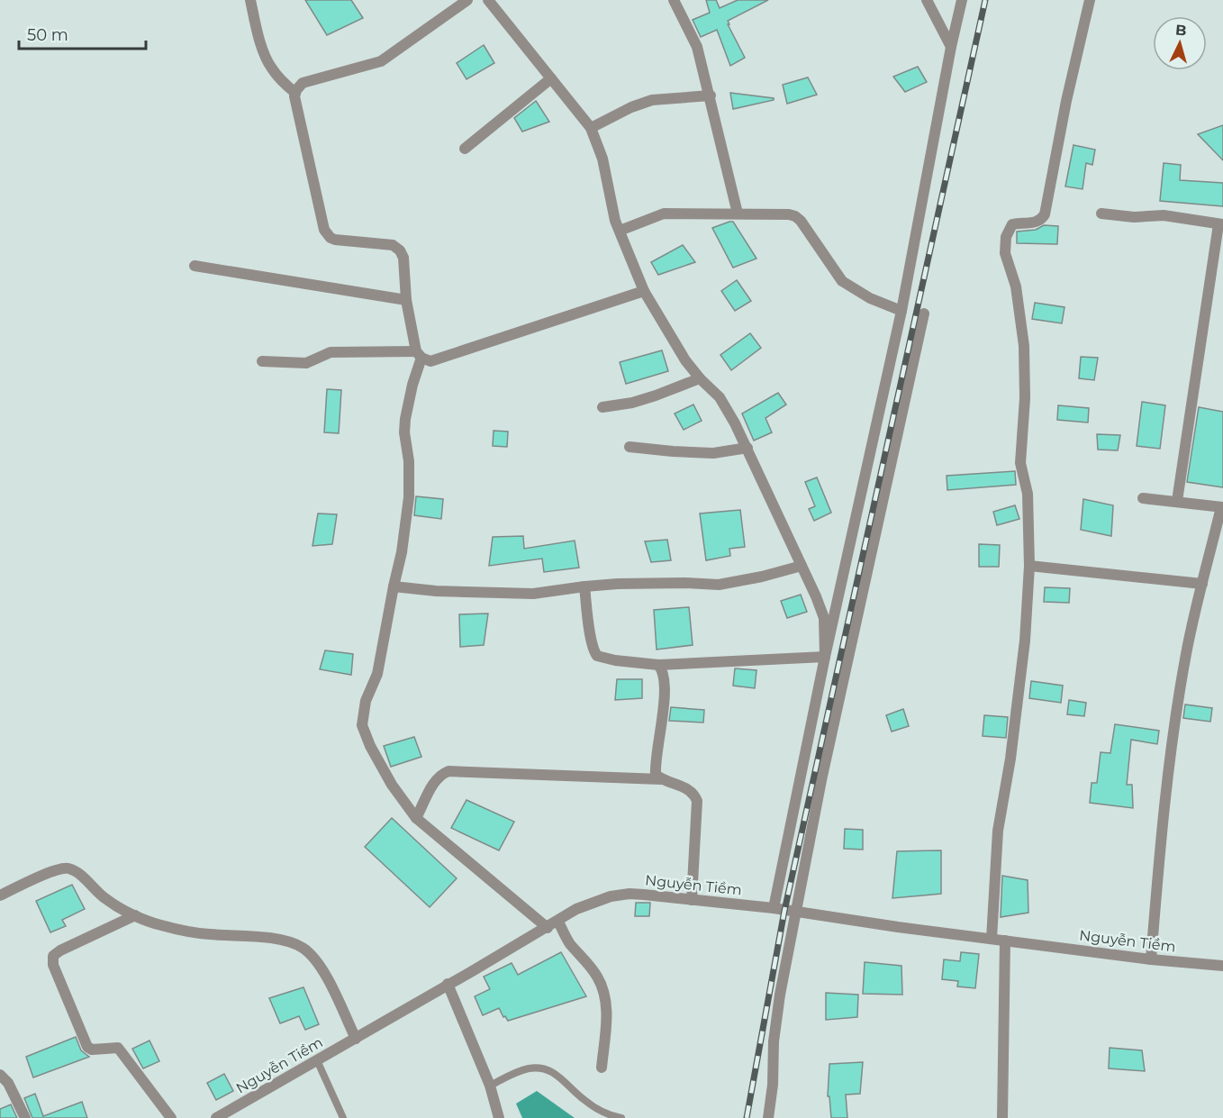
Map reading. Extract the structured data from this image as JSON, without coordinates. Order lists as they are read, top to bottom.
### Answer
{
  "streets": {
    "street": ["Nguyễn Tiềm"]
  },
  "scale_bar": "50 m",
  "north": "top"
}
